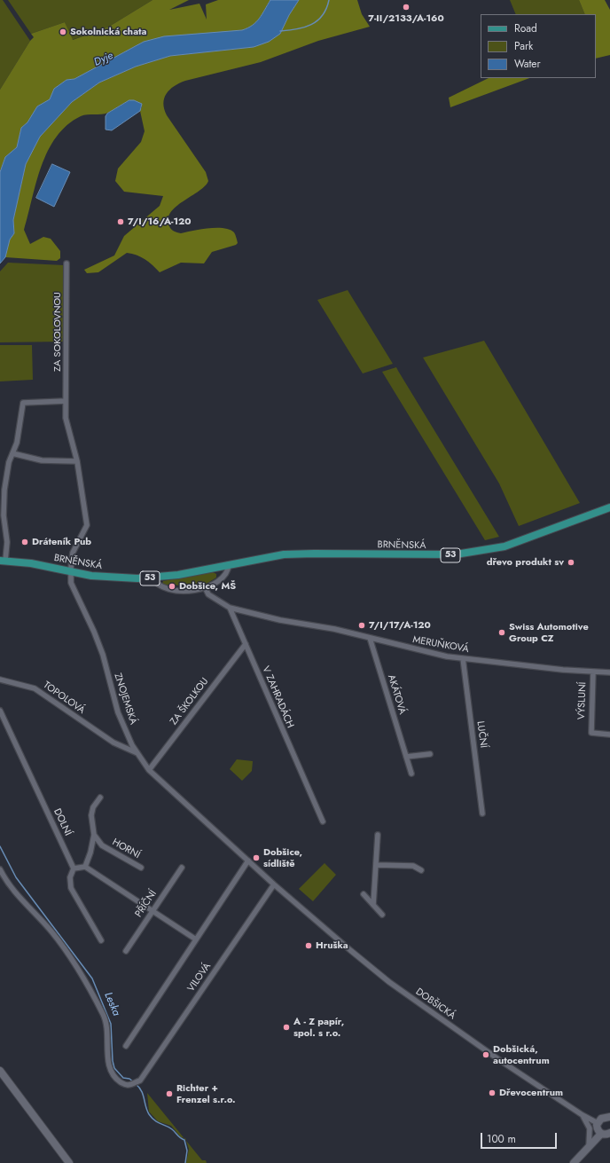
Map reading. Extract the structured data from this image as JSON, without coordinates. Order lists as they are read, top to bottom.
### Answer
{
  "streets": {
    "main road": ["BRNĚNSKÁ", "53"],
    "street": [
      "ZA SOKOLOVNOU",
      "MERUŇKOVÁ",
      "AKÁTOVÁ",
      "V ZAHRADÁCH",
      "TOPOLOVÁ",
      "ZNOJEMSKÁ",
      "VÝSLUNÍ",
      "ZA ŠKOLKOU",
      "LUČNÍ",
      "DOLNÍ",
      "HORNÍ",
      "PŘÍČNÍ",
      "VILOVÁ",
      "DOBŠICKÁ"
    ]
  },
  "crossings": [
    ["ZA SOKOLOVNOU", "BRNĚNSKÁ"],
    ["ZA SOKOLOVNOU", "ZNOJEMSKÁ"],
    ["BRNĚNSKÁ", "ZNOJEMSKÁ"],
    ["MERUŇKOVÁ", "AKÁTOVÁ"],
    ["MERUŇKOVÁ", "V ZAHRADÁCH"],
    ["MERUŇKOVÁ", "VÝSLUNÍ"],
    ["MERUŇKOVÁ", "LUČNÍ"],
    ["V ZAHRADÁCH", "ZA ŠKOLKOU"],
    ["TOPOLOVÁ", "ZNOJEMSKÁ"],
    ["ZNOJEMSKÁ", "ZA ŠKOLKOU"],
    ["ZNOJEMSKÁ", "VILOVÁ"],
    ["ZNOJEMSKÁ", "DOBŠICKÁ"],
    ["VILOVÁ", "DOBŠICKÁ"]
  ],
  "water": ["Dyje", "Leska"],
  "places": [
    "7-II/2133/A-160",
    "Sokolnická chata",
    "7/I/16/A-120",
    "Dráteník Pub",
    "dřevo produkt sv",
    "Dobšice, MŠ",
    "7/I/17/A-120",
    "Swiss Automotive Group CZ",
    "Dobšice, sídliště",
    "Hruška",
    "A - Z papír, spol. s r.o.",
    "Dobšická, autocentrum",
    "Dřevocentrum",
    "Richter + Frenzel s.r.o."
  ],
  "legend": ["Road", "Park", "Water"],
  "scale_bar": "100 m"
}
